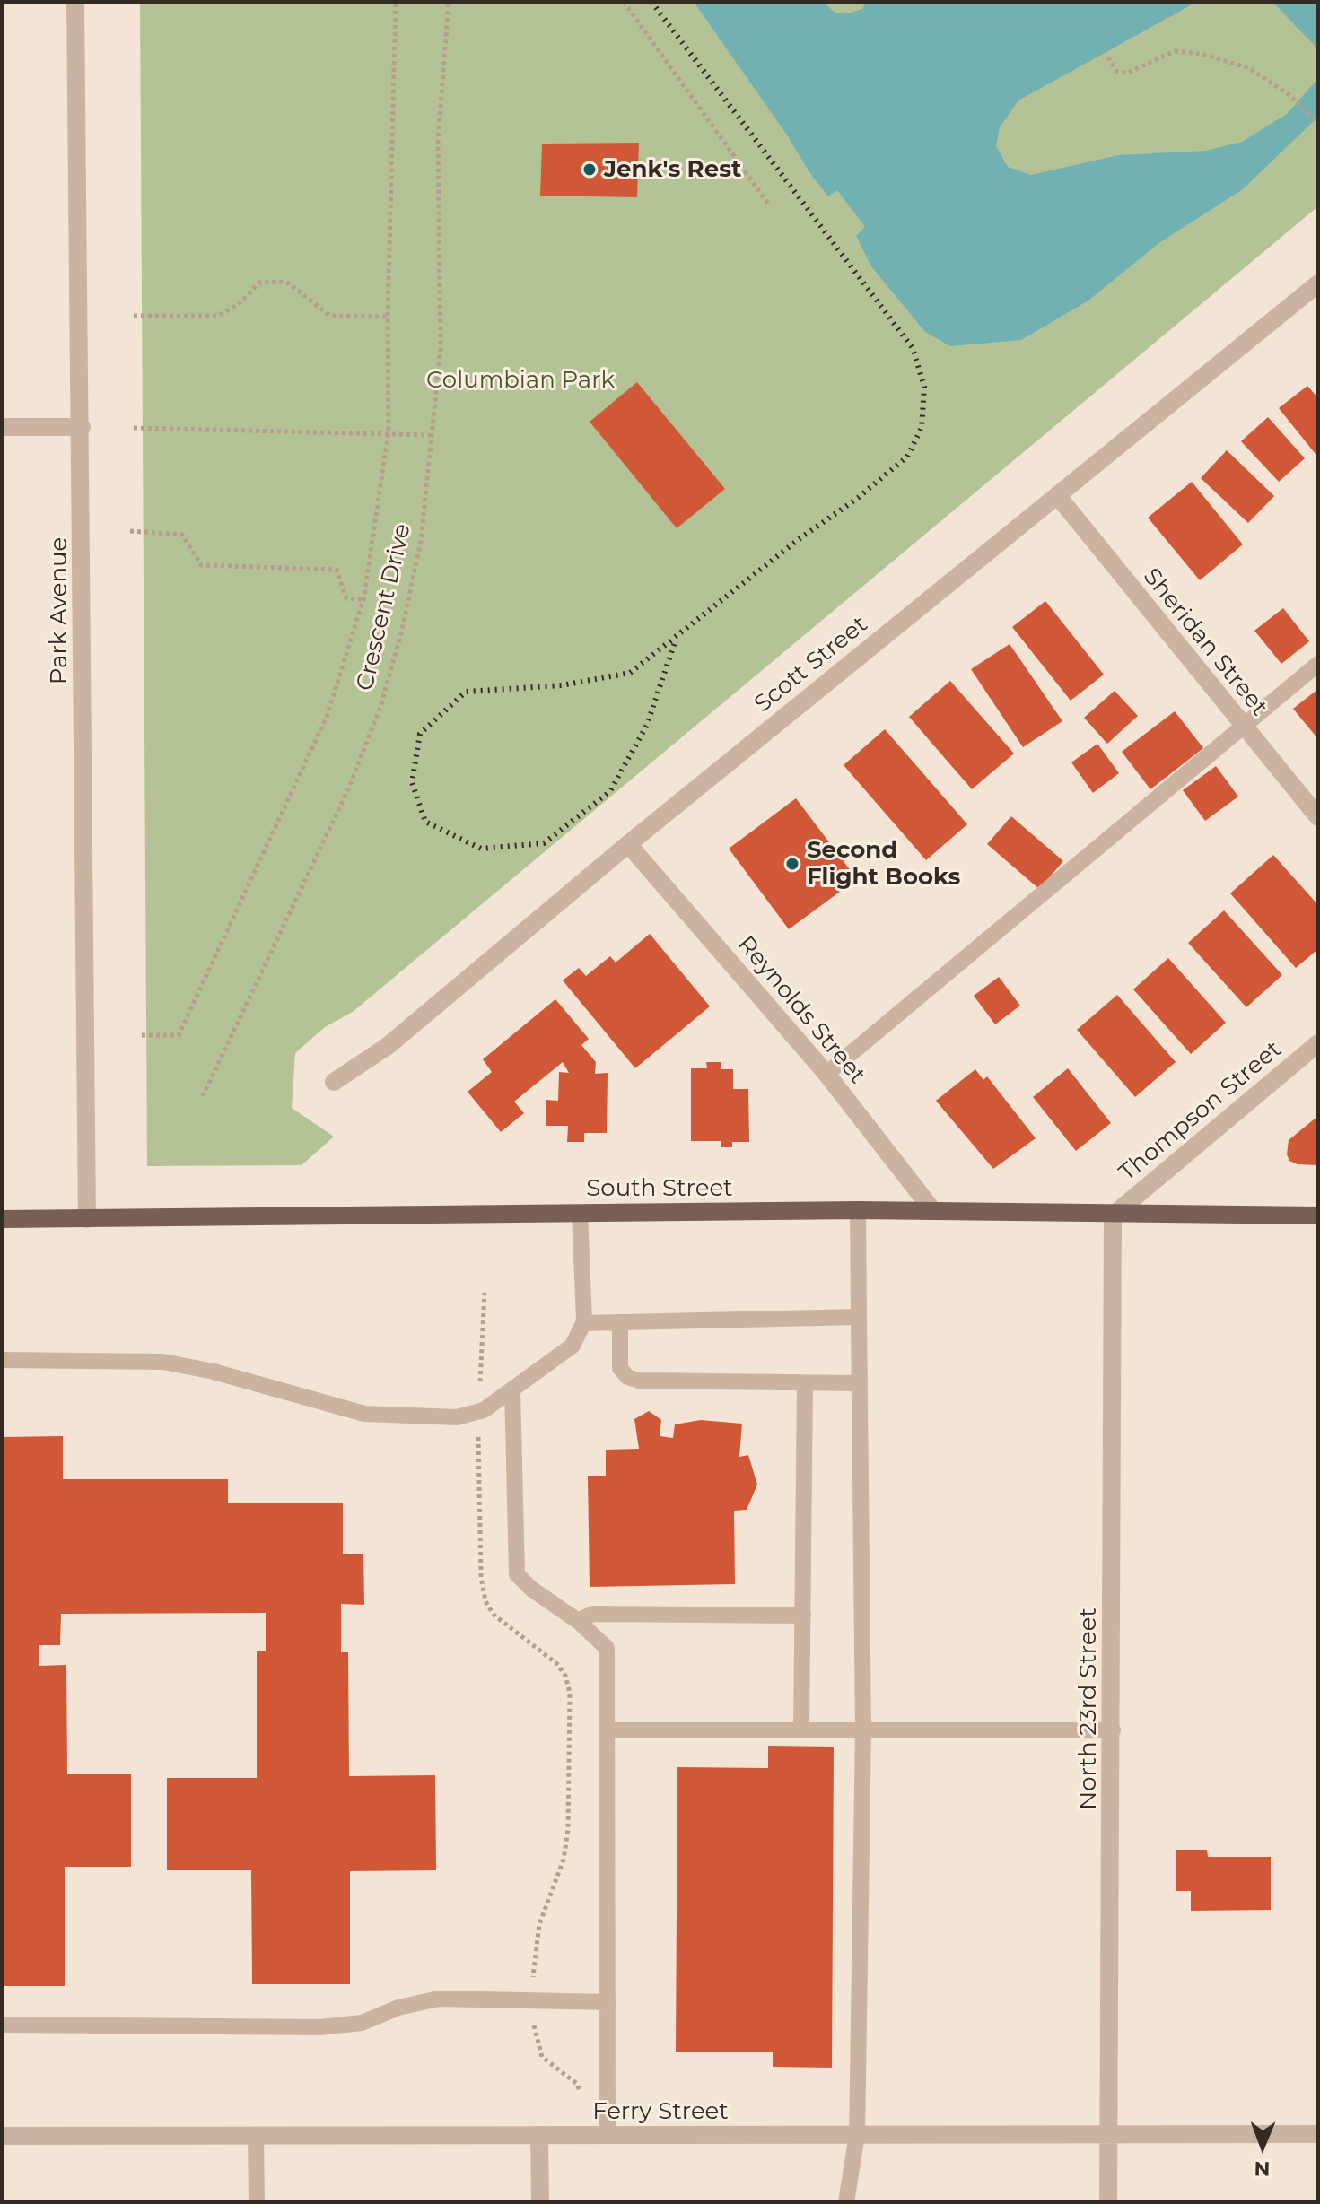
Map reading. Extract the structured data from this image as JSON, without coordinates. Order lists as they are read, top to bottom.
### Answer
{
  "streets": {
    "main road": ["South Street"],
    "street": [
      "Park Avenue",
      "Sheridan Street",
      "Scott Street",
      "Reynolds Street",
      "Thompson Street",
      "North 23rd Street",
      "Ferry Street"
    ],
    "path": ["Crescent Drive"]
  },
  "crossings": [
    ["Park Avenue", "South Street"],
    ["Sheridan Street", "Scott Street"],
    ["Scott Street", "Reynolds Street"],
    ["Reynolds Street", "South Street"],
    ["Thompson Street", "South Street"],
    ["Thompson Street", "North 23rd Street"],
    ["South Street", "North 23rd Street"],
    ["North 23rd Street", "Ferry Street"]
  ],
  "parks": ["Columbian Park"],
  "places": ["Jenk's Rest", "Second Flight Books"],
  "north": "bottom"
}
